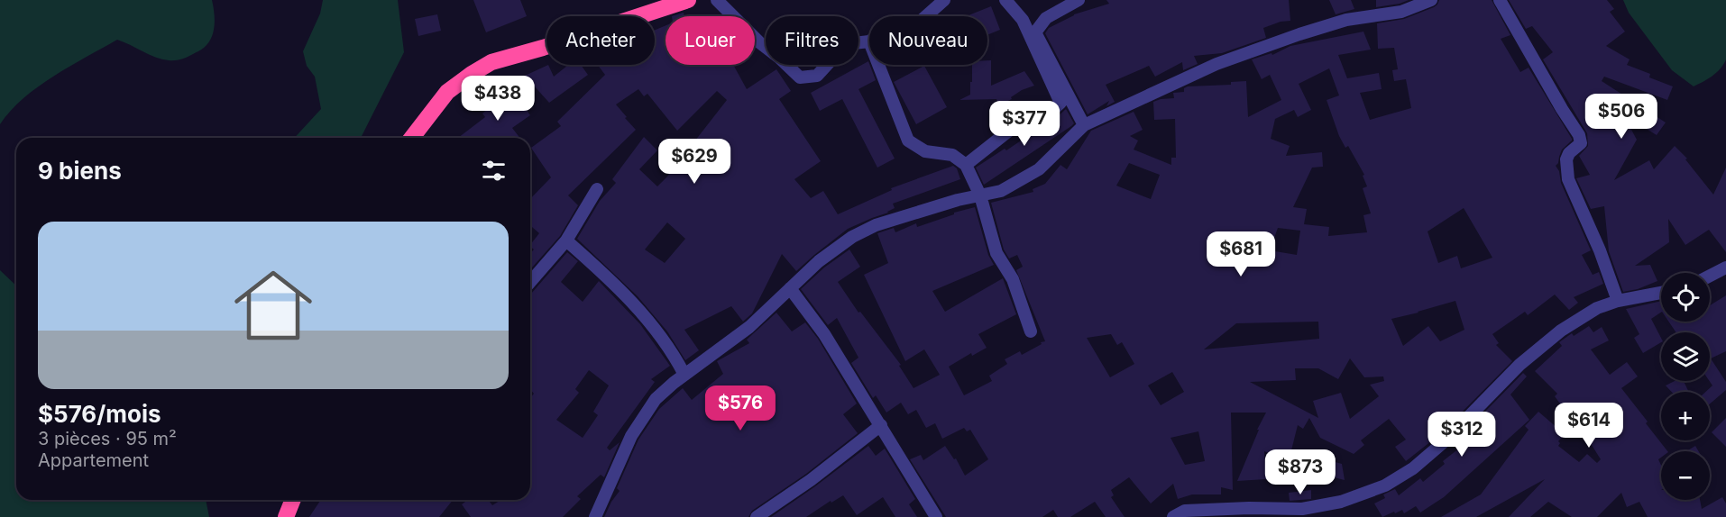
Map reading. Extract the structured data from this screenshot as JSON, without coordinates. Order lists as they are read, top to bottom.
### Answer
{
  "page": {
    "chip": [
      "Acheter",
      "Louer",
      "Filtres",
      "Nouveau"
    ],
    "price": [
      "$438",
      "$506",
      "$377",
      "$629",
      "$681",
      "$576",
      "$614",
      "$312",
      "$873"
    ],
    "heading": "9 biens",
    "list": [
      {
        "name": "$576/mois",
        "note": "3 pièces · 95 m² · Appartement"
      }
    ],
    "map_buttons": ["+", "−"]
  }
}
